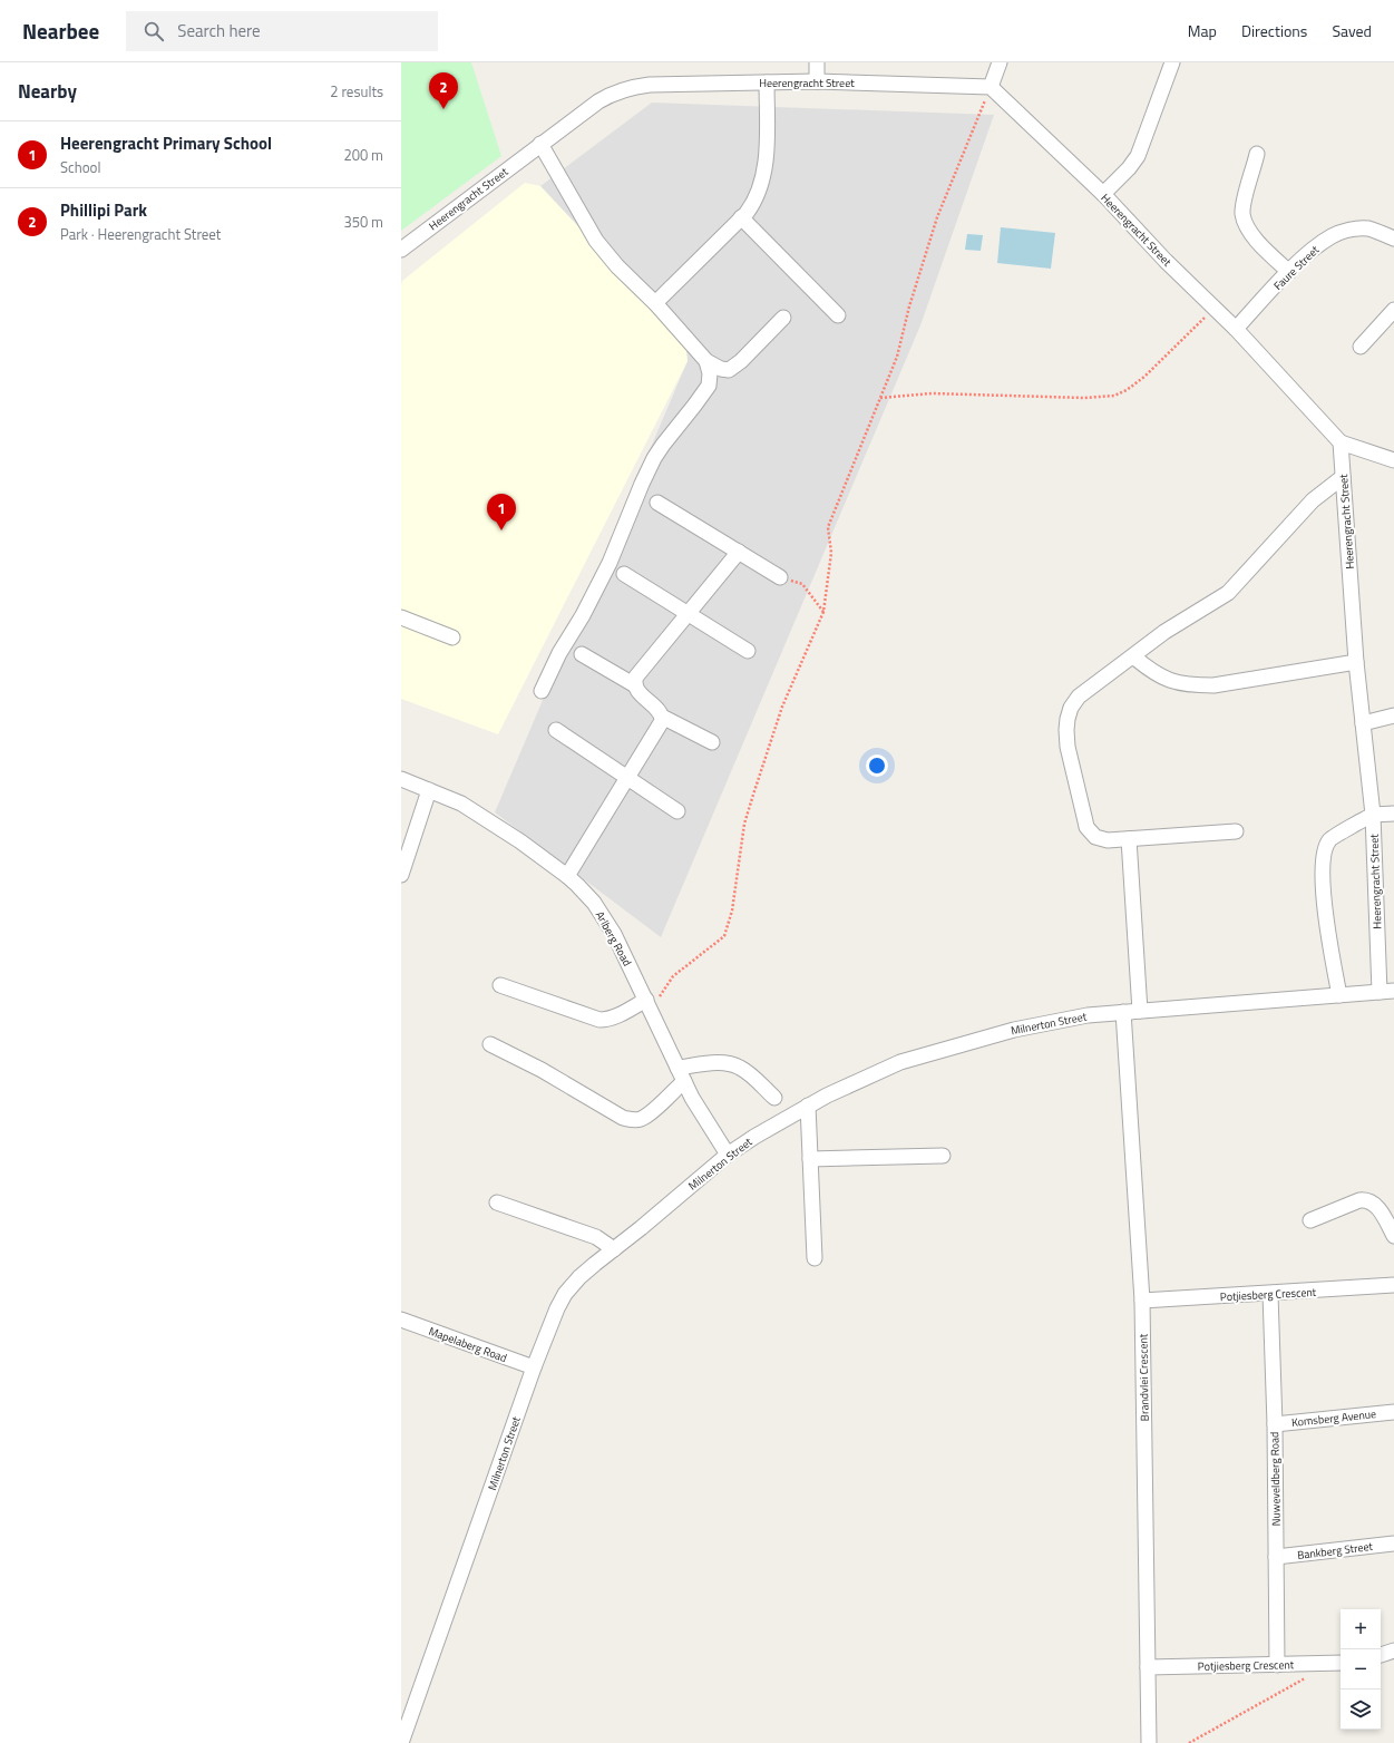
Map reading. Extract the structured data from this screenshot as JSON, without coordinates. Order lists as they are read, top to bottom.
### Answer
{
  "streets": {
    "street": [
      "Heerengracht Street",
      "Faure Street",
      "Arlberg Road",
      "Milnerton Street",
      "Potjiesberg Crescent",
      "Mapelaberg Road",
      "Brandvlei Crescent",
      "Komsberg Avenue",
      "Nuweveldberg Road",
      "Bankberg Street"
    ]
  },
  "crossings": [
    ["Heerengracht Street", "Faure Street"],
    ["Heerengracht Street", "Milnerton Street"],
    ["Arlberg Road", "Milnerton Street"],
    ["Milnerton Street", "Mapelaberg Road"],
    ["Milnerton Street", "Brandvlei Crescent"],
    ["Potjiesberg Crescent", "Brandvlei Crescent"],
    ["Potjiesberg Crescent", "Nuweveldberg Road"],
    ["Komsberg Avenue", "Nuweveldberg Road"],
    ["Nuweveldberg Road", "Bankberg Street"]
  ],
  "page": {
    "header": "Nearbee",
    "search": "Search here",
    "nav": ["Map", "Directions", "Saved"],
    "heading": ["Nearby", "2 results"],
    "pins": ["2", "1"],
    "list": [
      {
        "mark": "1",
        "name": "Heerengracht Primary School",
        "note": "School",
        "value": "200 m"
      },
      {
        "mark": "2",
        "name": "Phillipi Park",
        "note": "Park · Heerengracht Street",
        "value": "350 m"
      }
    ],
    "map_buttons": ["+", "−"]
  }
}
